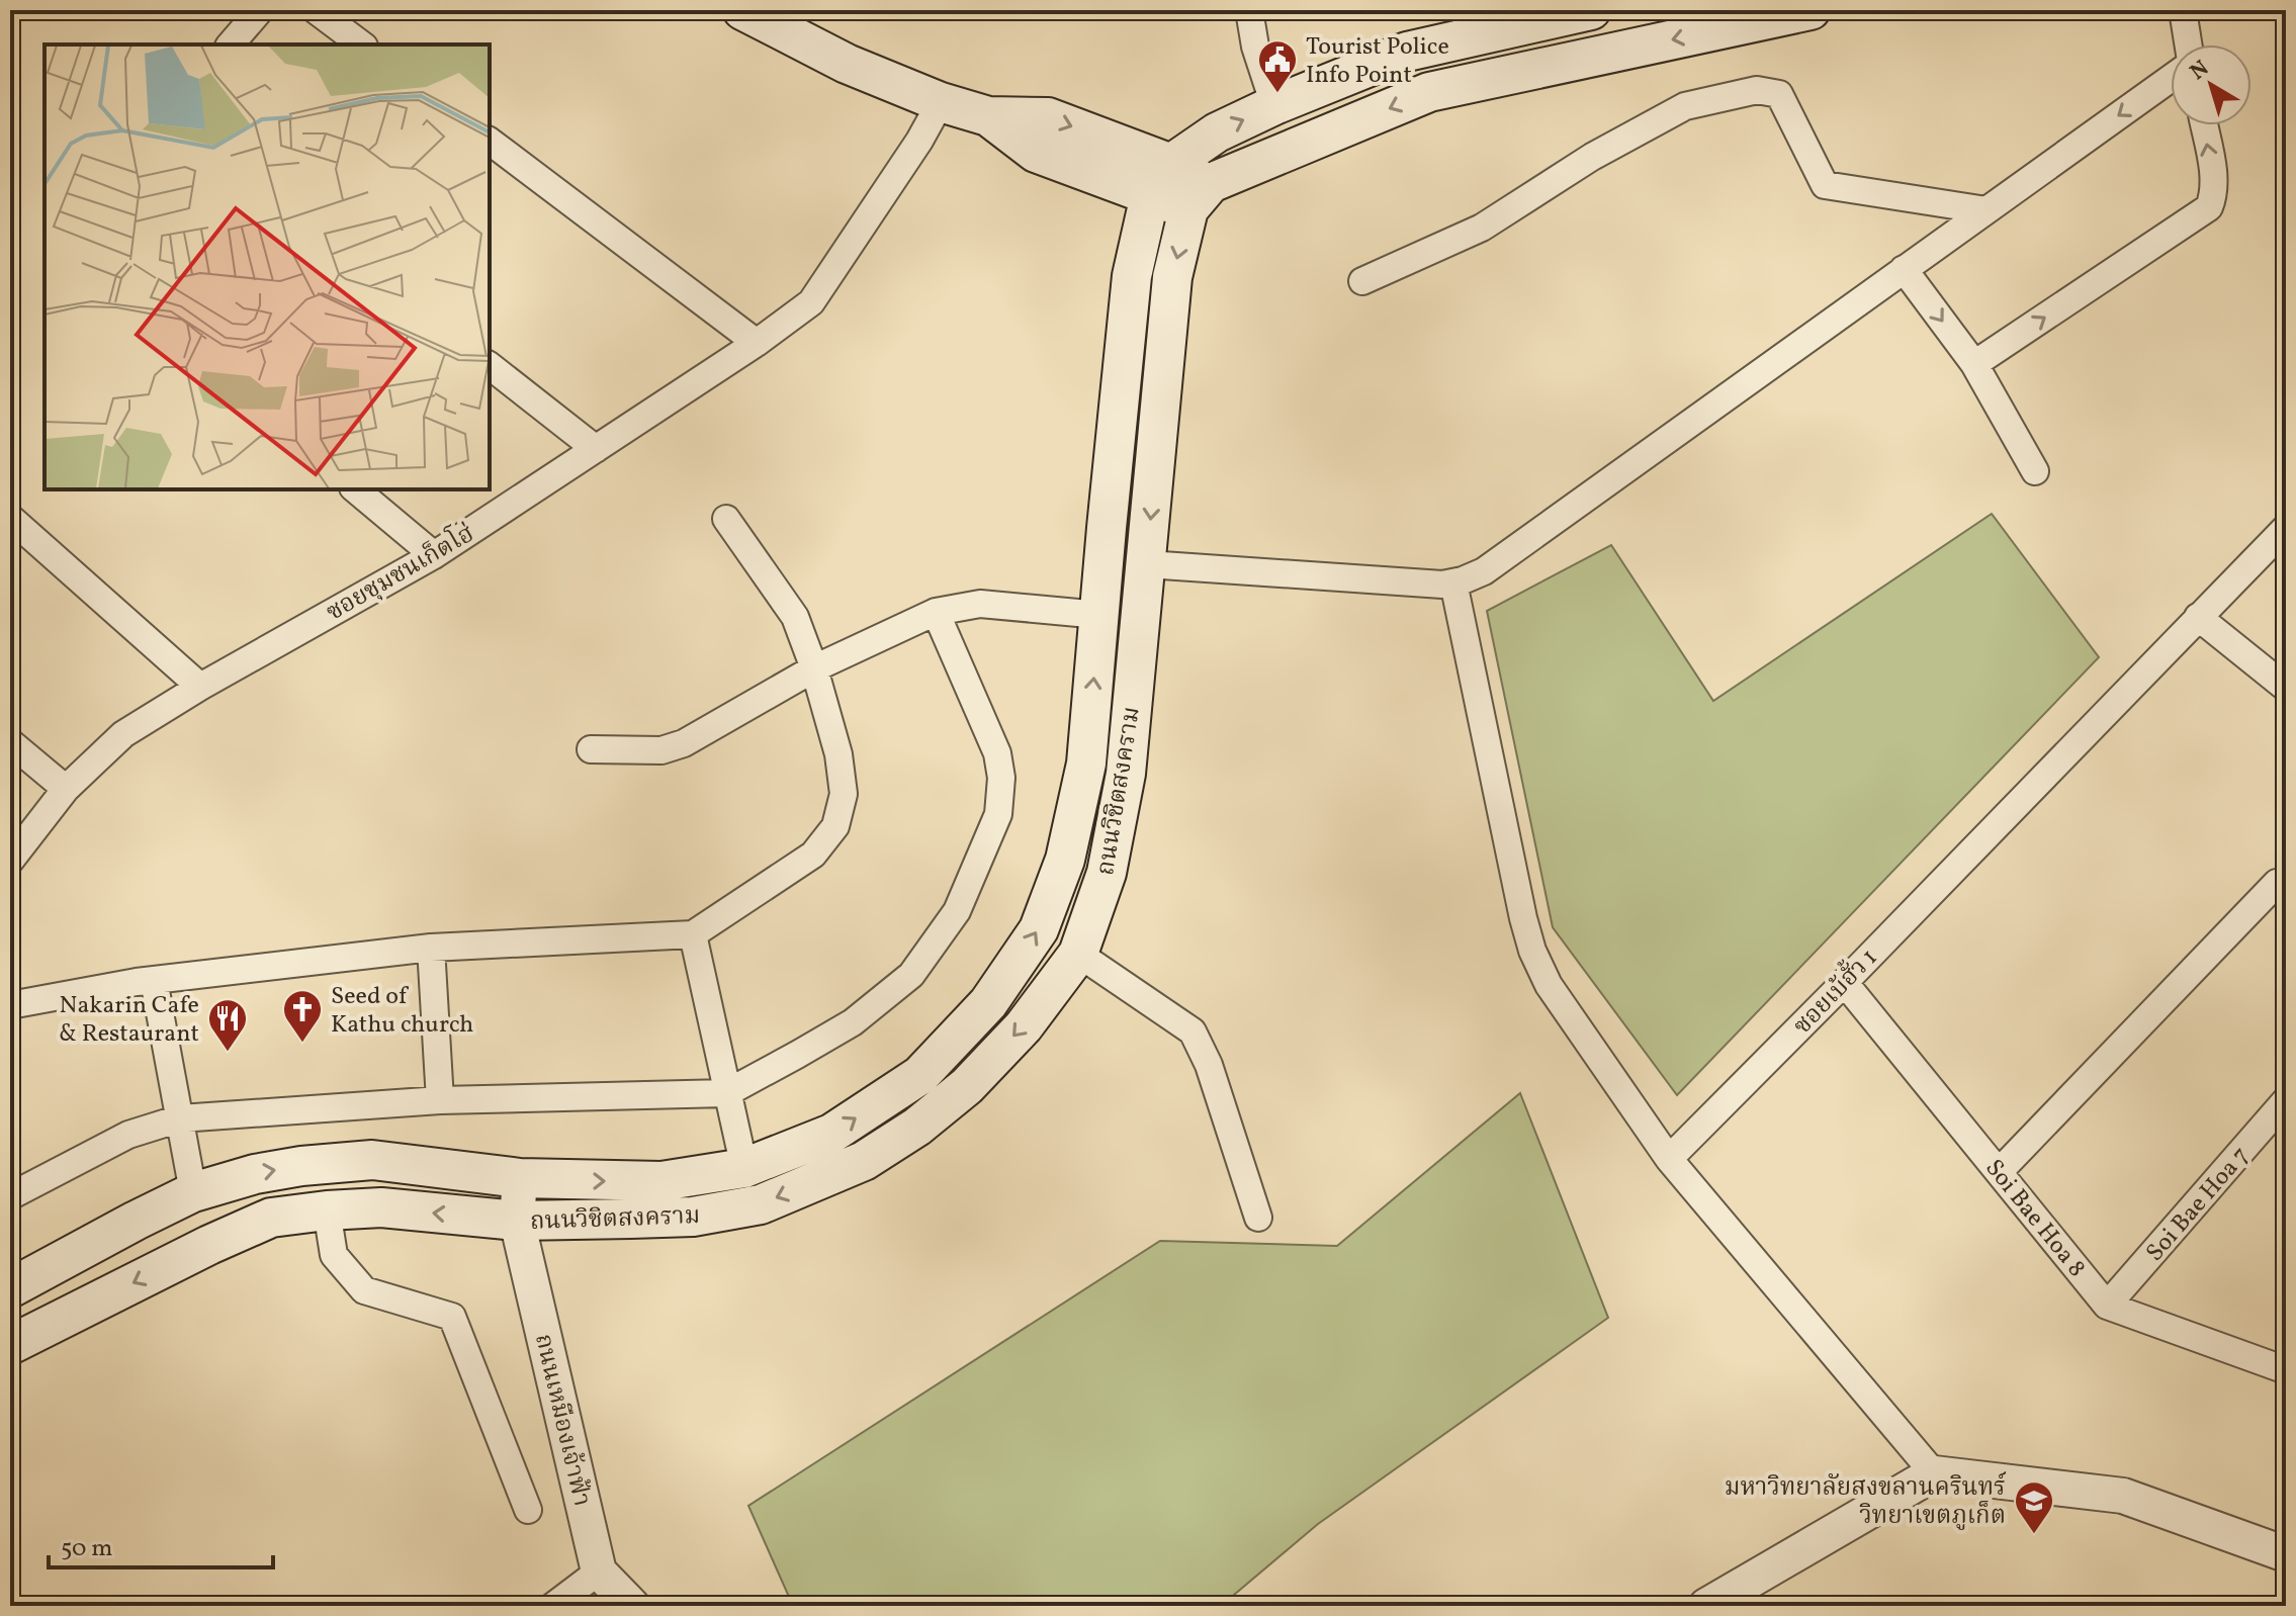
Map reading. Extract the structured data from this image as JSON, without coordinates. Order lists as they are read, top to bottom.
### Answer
{
  "streets": {
    "main road": ["ถนนวิชิตสงคราม"],
    "street": [
      "ซอยชุมชนเก็ตโฮ่",
      "ซอยเบ้ฮั้ว 1",
      "Soi Bae Hoa 7",
      "Soi Bae Hoa 8",
      "ถนนเหมืองเจ้าฟ้า"
    ]
  },
  "crossings": [
    ["ถนนวิชิตสงคราม", "ถนนเหมืองเจ้าฟ้า"],
    ["ซอยเบ้ฮั้ว 1", "Soi Bae Hoa 8"],
    ["Soi Bae Hoa 7", "Soi Bae Hoa 8"]
  ],
  "places": {
    "public building": ["Tourist Police Info Point"],
    "church": ["Seed of Kathu church"],
    "restaurant": ["Nakarin Cafe & Restaurant"],
    "school or university": ["มหาวิทยาลัยสงขลานครินทร์ วิทยาเขตภูเก็ต"]
  },
  "scale_bar": "50 m",
  "north": "top left"
}
